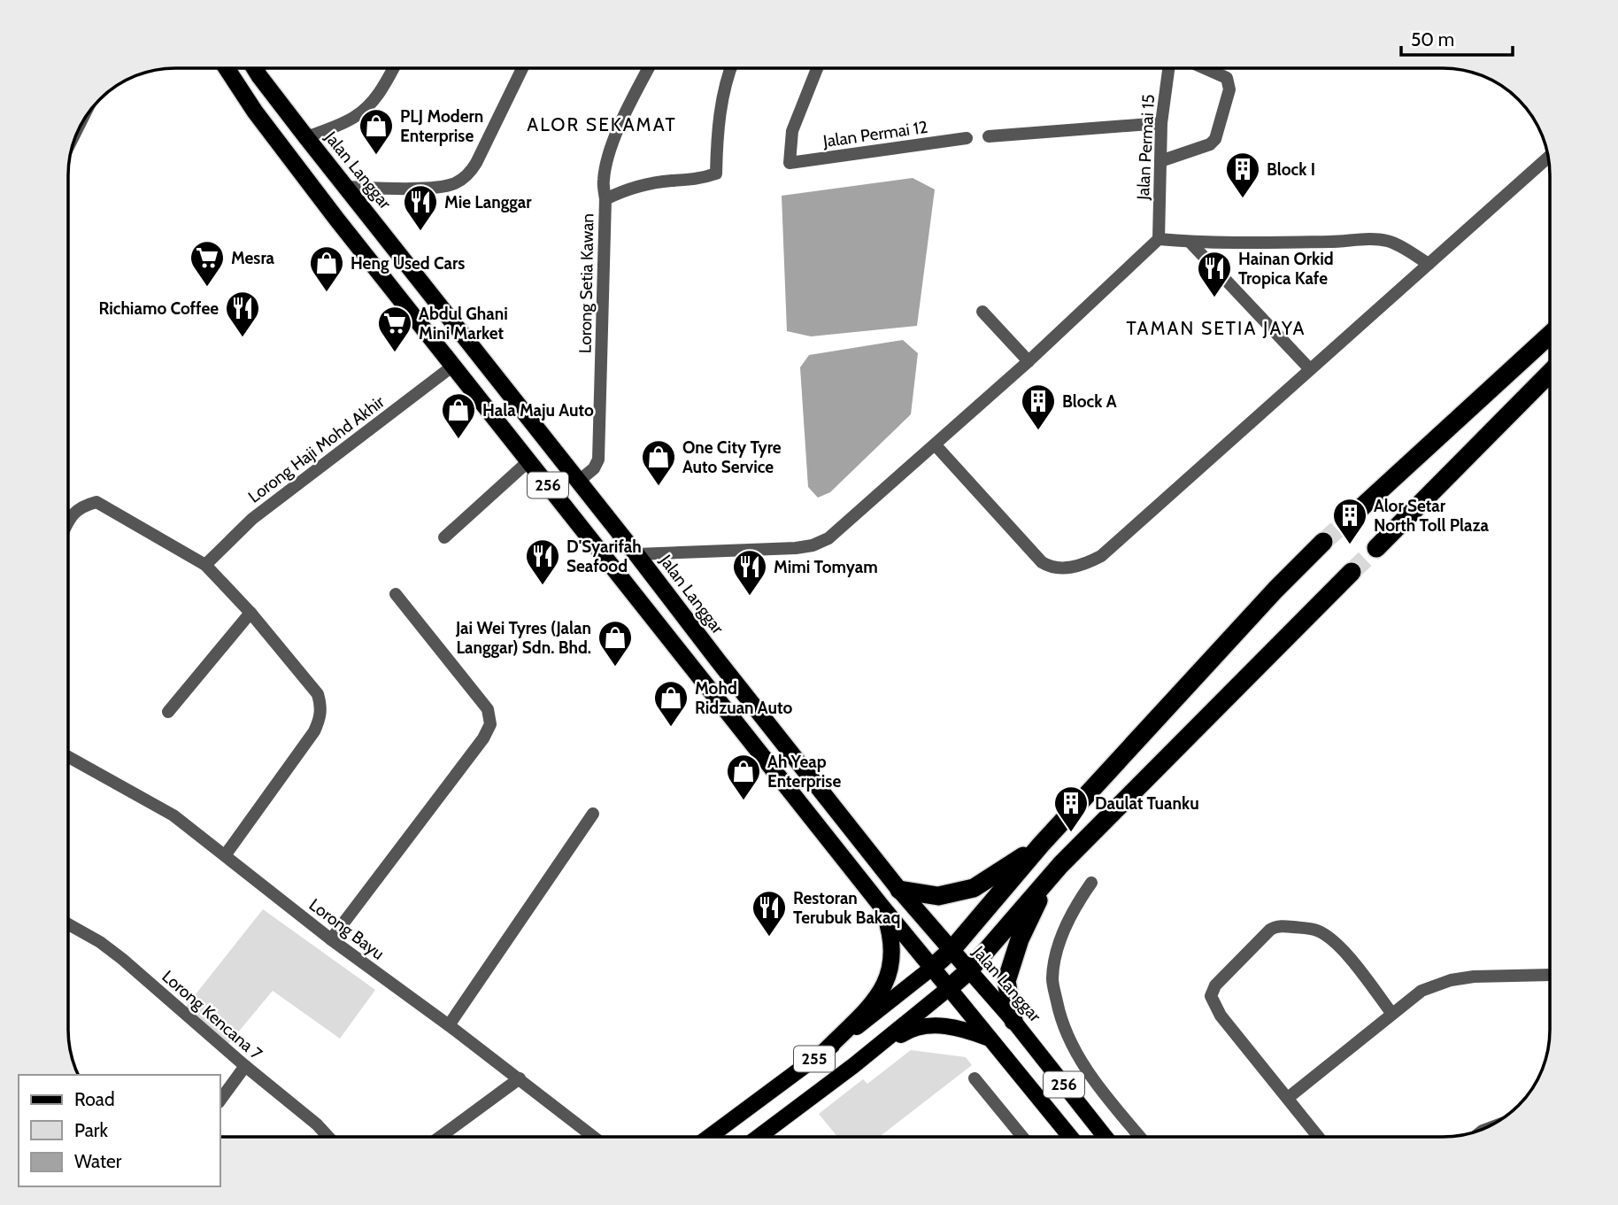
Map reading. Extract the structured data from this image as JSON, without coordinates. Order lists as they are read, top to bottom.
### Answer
{
  "streets": {
    "highway": ["Jalan Langgar", "256", "255"],
    "street": [
      "Jalan Permai 12",
      "Jalan Permai 15",
      "Lorong Setia Kawan",
      "Lorong Haji Mohd Akhir",
      "Lorong Bayu",
      "Lorong Kencana 7"
    ]
  },
  "crossings": [
    ["Jalan Langgar", "Lorong Setia Kawan"],
    ["Jalan Langgar", "255"],
    ["Lorong Haji Mohd Akhir", "256"],
    ["256", "255"]
  ],
  "districts": ["ALOR SEKAMAT", "TAMAN SETIA JAYA"],
  "places": {
    "shop": [
      "PLJ Modern Enterprise",
      "Heng Used Cars",
      "Hala Maju Auto",
      "One City Tyre Auto Service",
      "Jai Wei Tyres (Jalan Langgar) Sdn. Bhd.",
      "Mohd Ridzuan Auto",
      "Ah Yeap Enterprise"
    ],
    "building": [
      "Block I",
      "Block A",
      "Alor Setar North Toll Plaza",
      "Daulat Tuanku"
    ],
    "restaurant": [
      "Mie Langgar",
      "Hainan Orkid Tropica Kafe",
      "Richiamo Coffee",
      "D'Syarifah Seafood",
      "Mimi Tomyam",
      "Restoran Terubuk Bakaq"
    ],
    "supermarket": ["Mesra", "Abdul Ghani Mini Market"]
  },
  "legend": ["Road", "Park", "Water"],
  "scale_bar": "50 m"
}
